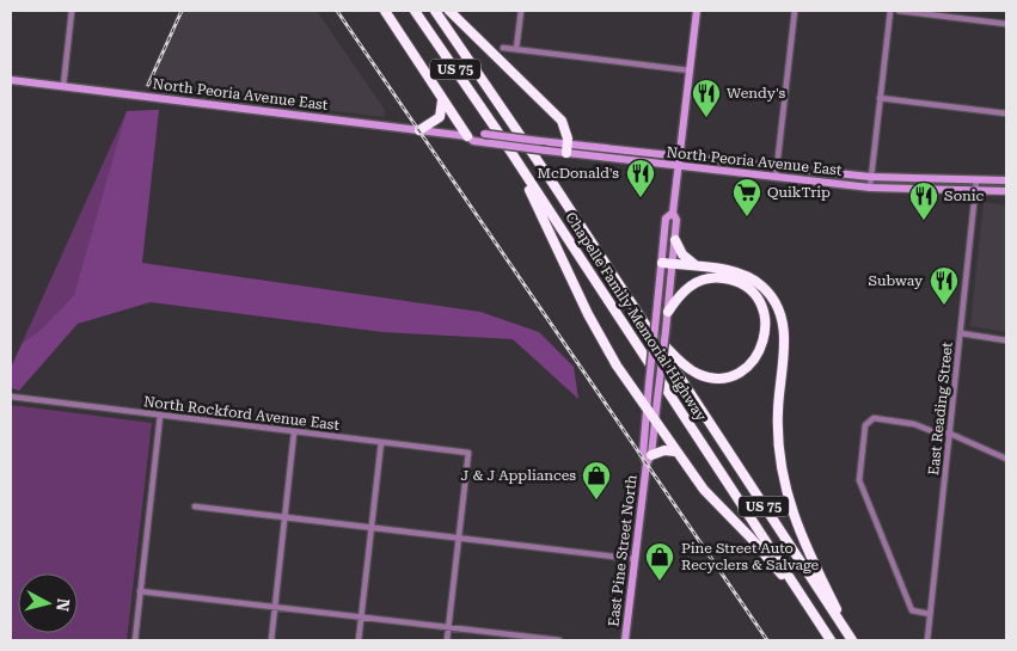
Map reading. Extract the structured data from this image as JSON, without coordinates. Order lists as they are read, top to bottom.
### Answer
{
  "streets": {
    "highway": ["US 75", "Chapelle Family Memorial Highway"],
    "main road": ["North Peoria Avenue East", "East Pine Street North"],
    "street": ["East Reading Street", "North Rockford Avenue East"]
  },
  "crossings": [
    ["North Peoria Avenue East", "East Reading Street"],
    ["North Peoria Avenue East", "East Pine Street North"]
  ],
  "places": {
    "restaurant": [
      "Wendy's",
      "McDonald's",
      "Sonic",
      "Subway"
    ],
    "supermarket": ["QuikTrip"],
    "shop": ["J & J Appliances", "Pine Street Auto Recyclers & Salvage"]
  },
  "north": "right"
}
